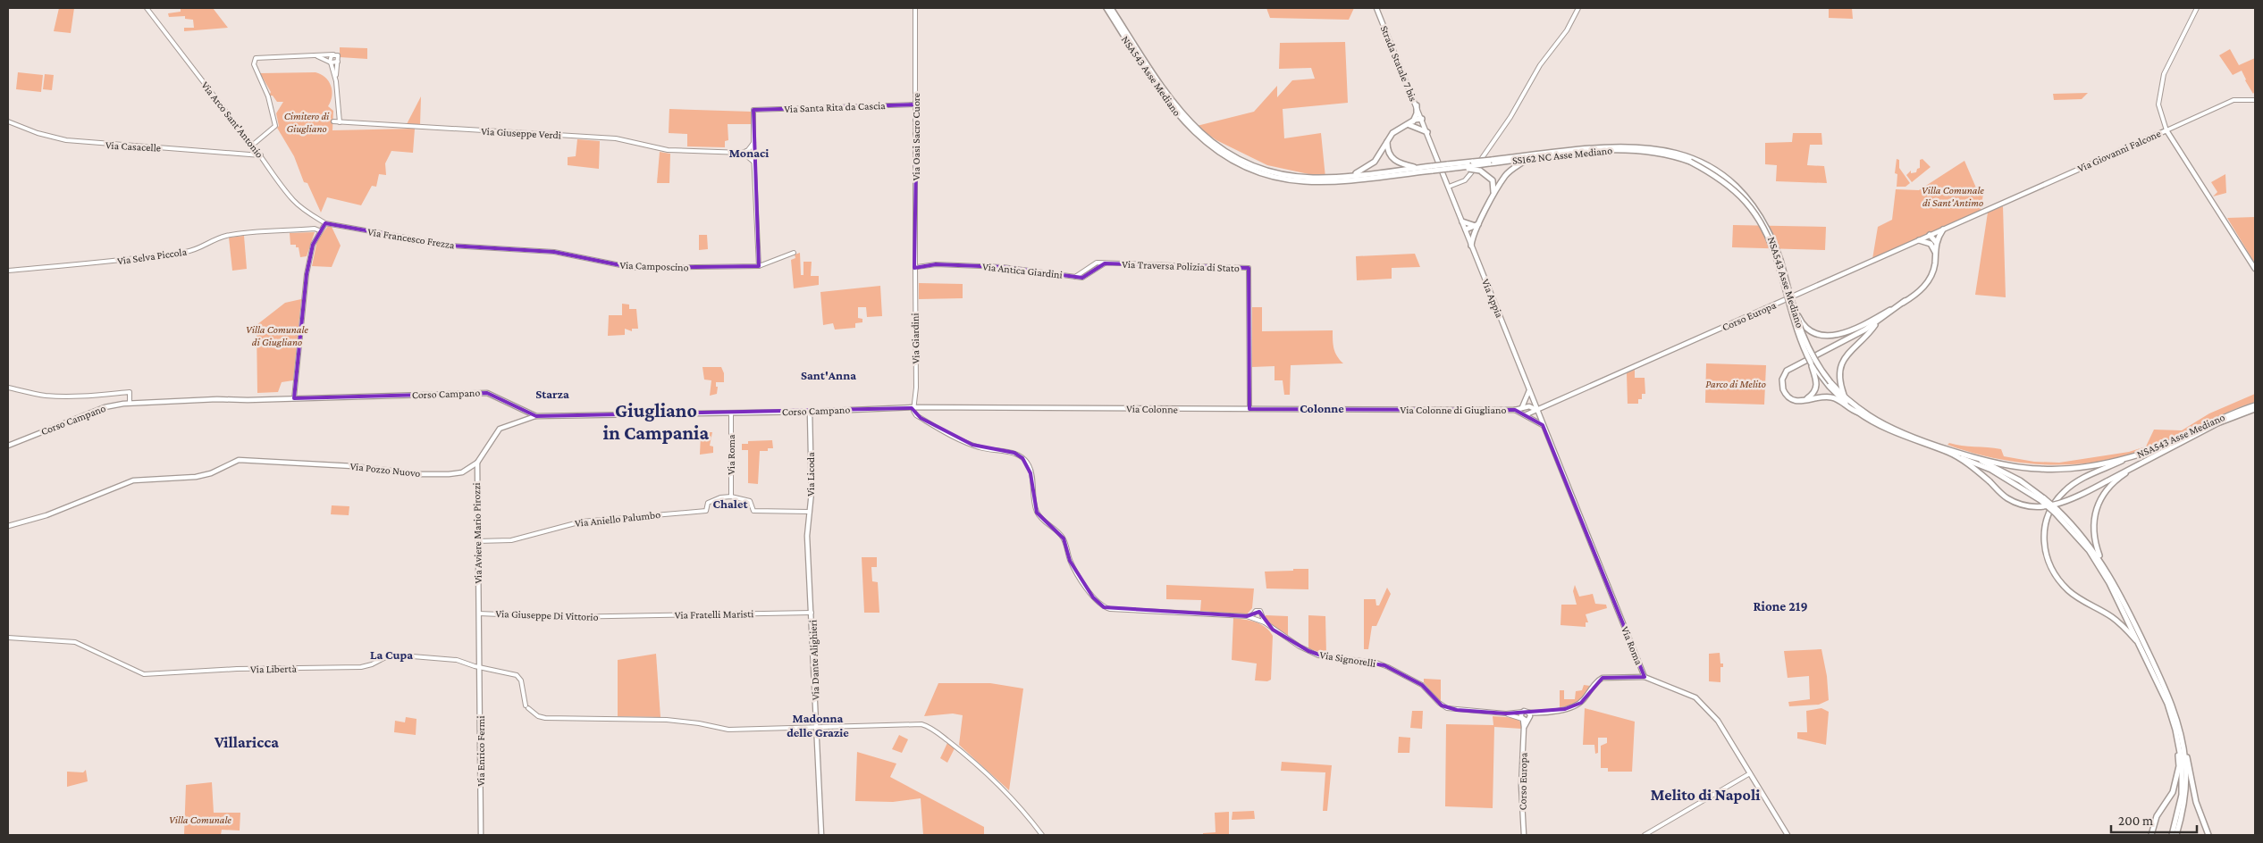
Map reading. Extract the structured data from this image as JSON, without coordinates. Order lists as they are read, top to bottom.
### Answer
{
  "streets": {
    "highway": ["NSA543 Asse Mediano", "SS162 NC Asse Mediano"],
    "main road": [
      "Strada Statale 7 bis",
      "Via Giovanni Falcone",
      "Via Appia",
      "Corso Europa",
      "Corso Campano",
      "Via Colonne",
      "Via Colonne di Giugliano",
      "Via Roma",
      "Via Pozzo Nuovo",
      "Via Licoda",
      "Via Aviere Mario Pirozzi",
      "Via Dante Alighieri",
      "Via Enrico Fermi"
    ],
    "street": [
      "Via Santa Rita da Cascia",
      "Via Arco Sant'Antonio",
      "Via Giuseppe Verdi",
      "Via Oasi Sacro Cuore",
      "Via Casacelle",
      "Via Francesco Frezza",
      "Via Selva Piccola",
      "Via Camposcino",
      "Via Traversa Polizia di Stato",
      "Via Antica Giardini",
      "Via Giardini",
      "Via Aniello Palumbo",
      "Via Fratelli Maristi",
      "Via Giuseppe Di Vittorio",
      "Via Signorelli",
      "Via Libertà"
    ]
  },
  "crossings": [
    ["Strada Statale 7 bis", "Via Appia"],
    ["NSA543 Asse Mediano", "SS162 NC Asse Mediano"],
    ["Via Santa Rita da Cascia", "Via Oasi Sacro Cuore"],
    ["Via Arco Sant'Antonio", "Via Casacelle"],
    ["Via Arco Sant'Antonio", "Via Francesco Frezza"],
    ["Via Oasi Sacro Cuore", "Via Antica Giardini"],
    ["Via Oasi Sacro Cuore", "Via Giardini"],
    ["Via Giovanni Falcone", "Corso Europa"],
    ["Via Francesco Frezza", "Via Camposcino"],
    ["Via Traversa Polizia di Stato", "Via Colonne"],
    ["Via Antica Giardini", "Via Giardini"],
    ["Via Appia", "Corso Europa"],
    ["Via Appia", "Via Colonne di Giugliano"],
    ["Via Appia", "Via Roma"],
    ["Corso Europa", "Via Colonne di Giugliano"],
    ["Corso Europa", "Via Roma"],
    ["Corso Europa", "Via Signorelli"],
    ["Via Giardini", "Corso Campano"],
    ["Via Giardini", "Via Colonne"],
    ["Via Giardini", "Via Signorelli"],
    ["Corso Campano", "Via Colonne"],
    ["Corso Campano", "Via Roma"],
    ["Corso Campano", "Via Licoda"],
    ["Corso Campano", "Via Signorelli"],
    ["Via Colonne", "Via Colonne di Giugliano"],
    ["Via Colonne", "Via Signorelli"],
    ["Via Colonne di Giugliano", "Via Roma"],
    ["Via Roma", "Via Aniello Palumbo"],
    ["Via Pozzo Nuovo", "Via Aviere Mario Pirozzi"],
    ["Via Licoda", "Via Dante Alighieri"],
    ["Via Aniello Palumbo", "Via Aviere Mario Pirozzi"],
    ["Via Aviere Mario Pirozzi", "Via Giuseppe Di Vittorio"],
    ["Via Aviere Mario Pirozzi", "Via Enrico Fermi"],
    ["Via Fratelli Maristi", "Via Giuseppe Di Vittorio"],
    ["Via Fratelli Maristi", "Via Dante Alighieri"],
    ["Via Giuseppe Di Vittorio", "Via Enrico Fermi"],
    ["Via Libertà", "Via Enrico Fermi"]
  ],
  "districts": [
    "Monaci",
    "Sant'Anna",
    "Starza",
    "Colonne",
    "Giugliano in Campania",
    "Chalet",
    "Rione 219",
    "La Cupa",
    "Madonna delle Grazie",
    "Villaricca",
    "Melito di Napoli"
  ],
  "parks": [
    "Cimitero di Giugliano",
    "Villa Comunale di Sant'Antimo",
    "Villa Comunale di Giugliano",
    "Parco di Melito",
    "Villa Comunale"
  ],
  "scale_bar": "200 m"
}
